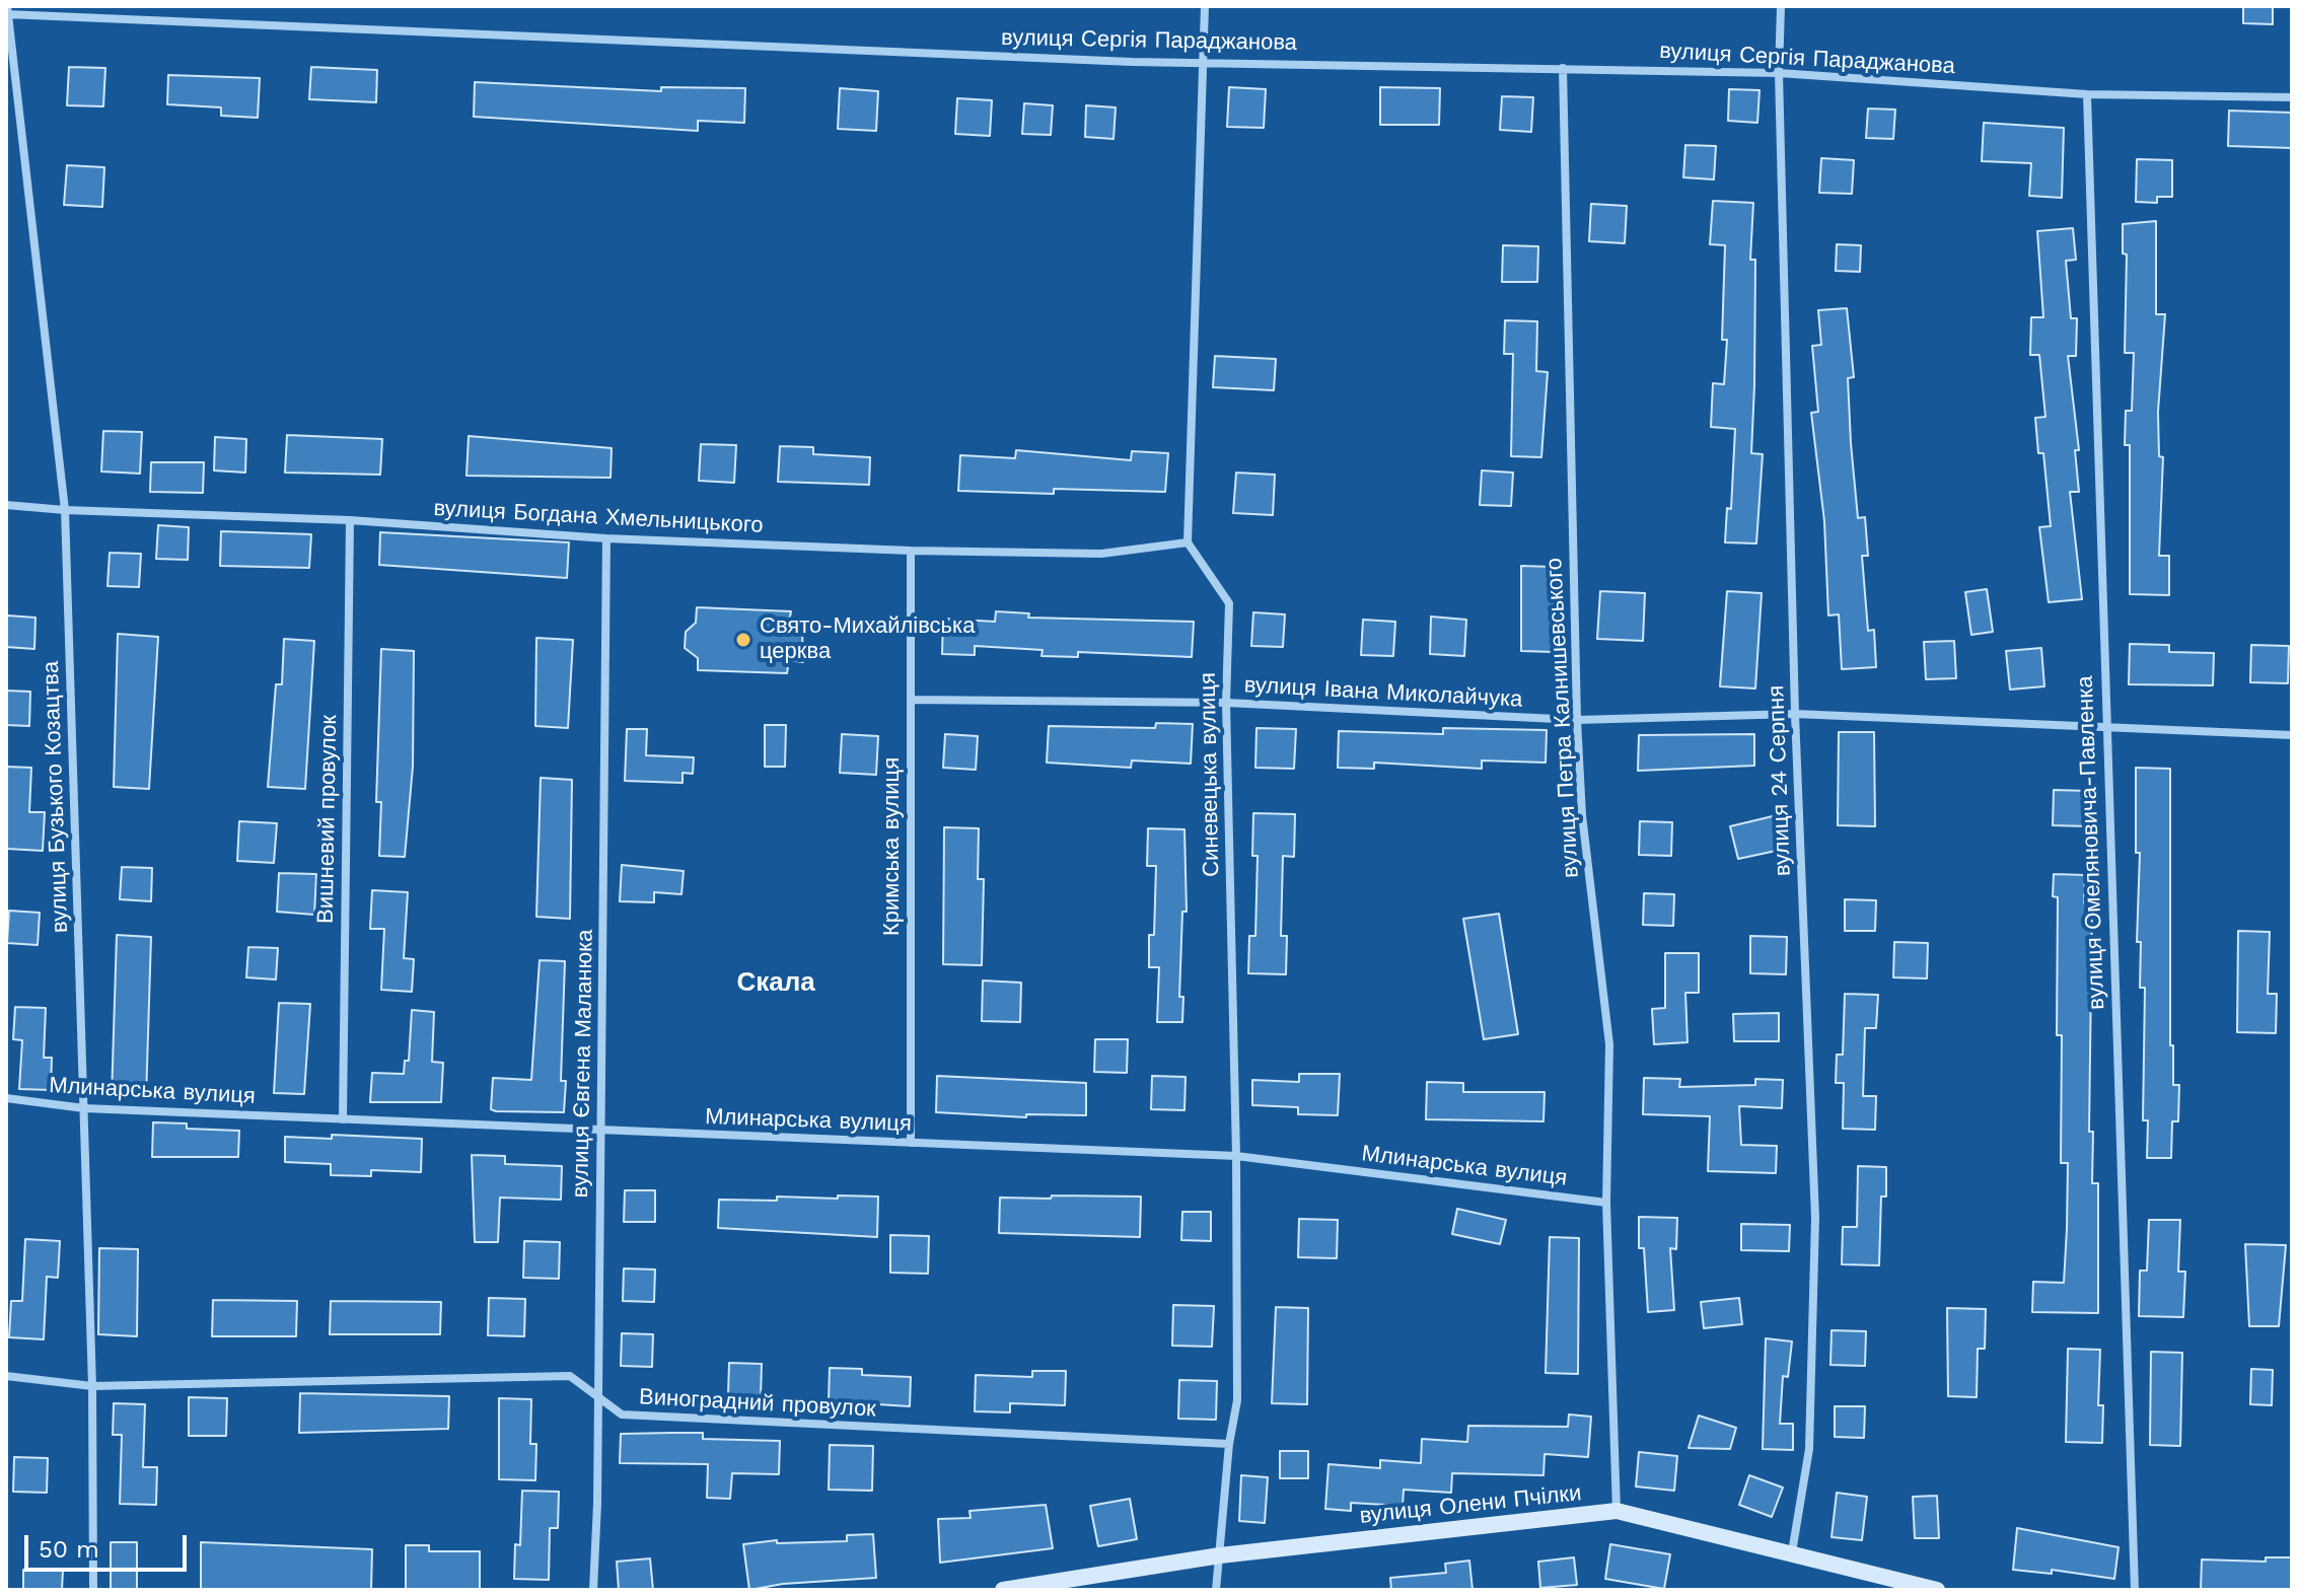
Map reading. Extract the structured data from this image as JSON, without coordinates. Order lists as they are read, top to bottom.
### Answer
{
  "streets": {
    "street": [
      "вулиця Сергія Параджанова",
      "вулиця Богдана Хмельницького",
      "вулиця Івана Миколайчука",
      "вулиця Петра Калнишевського",
      "Синевецька вулиця",
      "вулиця 24 Серпня",
      "вулиця Бузького Козацтва",
      "Вишневий провулок",
      "вулиця Омеляновича-Павленка",
      "Кримська вулиця",
      "вулиця Євгена Маланюка",
      "Млинарська вулиця",
      "Виноградний провулок",
      "вулиця Олени Пчілки"
    ]
  },
  "crossings": [
    ["вулиця Сергія Параджанова", "вулиця Петра Калнишевського"],
    ["вулиця Сергія Параджанова", "вулиця 24 Серпня"],
    ["вулиця Сергія Параджанова", "вулиця Бузького Козацтва"],
    ["вулиця Сергія Параджанова", "вулиця Омеляновича-Павленка"],
    ["вулиця Богдана Хмельницького", "Синевецька вулиця"],
    ["вулиця Богдана Хмельницького", "вулиця Бузького Козацтва"],
    ["вулиця Богдана Хмельницького", "Вишневий провулок"],
    ["вулиця Богдана Хмельницького", "Кримська вулиця"],
    ["вулиця Богдана Хмельницького", "вулиця Євгена Маланюка"],
    ["вулиця Івана Миколайчука", "вулиця Петра Калнишевського"],
    ["вулиця Івана Миколайчука", "Синевецька вулиця"],
    ["вулиця Івана Миколайчука", "вулиця 24 Серпня"],
    ["вулиця Івана Миколайчука", "вулиця Омеляновича-Павленка"],
    ["вулиця Івана Миколайчука", "Кримська вулиця"],
    ["вулиця Петра Калнишевського", "Млинарська вулиця"],
    ["вулиця Петра Калнишевського", "вулиця Олени Пчілки"],
    ["Синевецька вулиця", "Млинарська вулиця"],
    ["Синевецька вулиця", "Виноградний провулок"],
    ["Синевецька вулиця", "вулиця Олени Пчілки"],
    ["вулиця 24 Серпня", "вулиця Олени Пчілки"],
    ["вулиця Бузького Козацтва", "Млинарська вулиця"],
    ["вулиця Бузького Козацтва", "Виноградний провулок"],
    ["Вишневий провулок", "Млинарська вулиця"],
    ["Кримська вулиця", "Млинарська вулиця"],
    ["вулиця Євгена Маланюка", "Млинарська вулиця"],
    ["вулиця Євгена Маланюка", "Виноградний провулок"]
  ],
  "districts": ["Скала"],
  "places": ["Свято-Михайлівська церква"],
  "scale_bar": "50 m"
}
